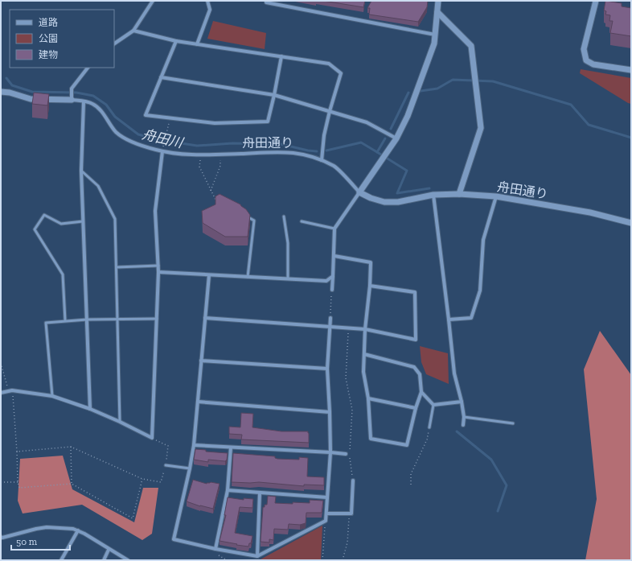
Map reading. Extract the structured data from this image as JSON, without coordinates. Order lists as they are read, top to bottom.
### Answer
{
  "streets": {
    "street": ["舟田通り"]
  },
  "water": ["舟田川"],
  "legend": ["道路", "公園", "建物"],
  "scale_bar": "50 m"
}
